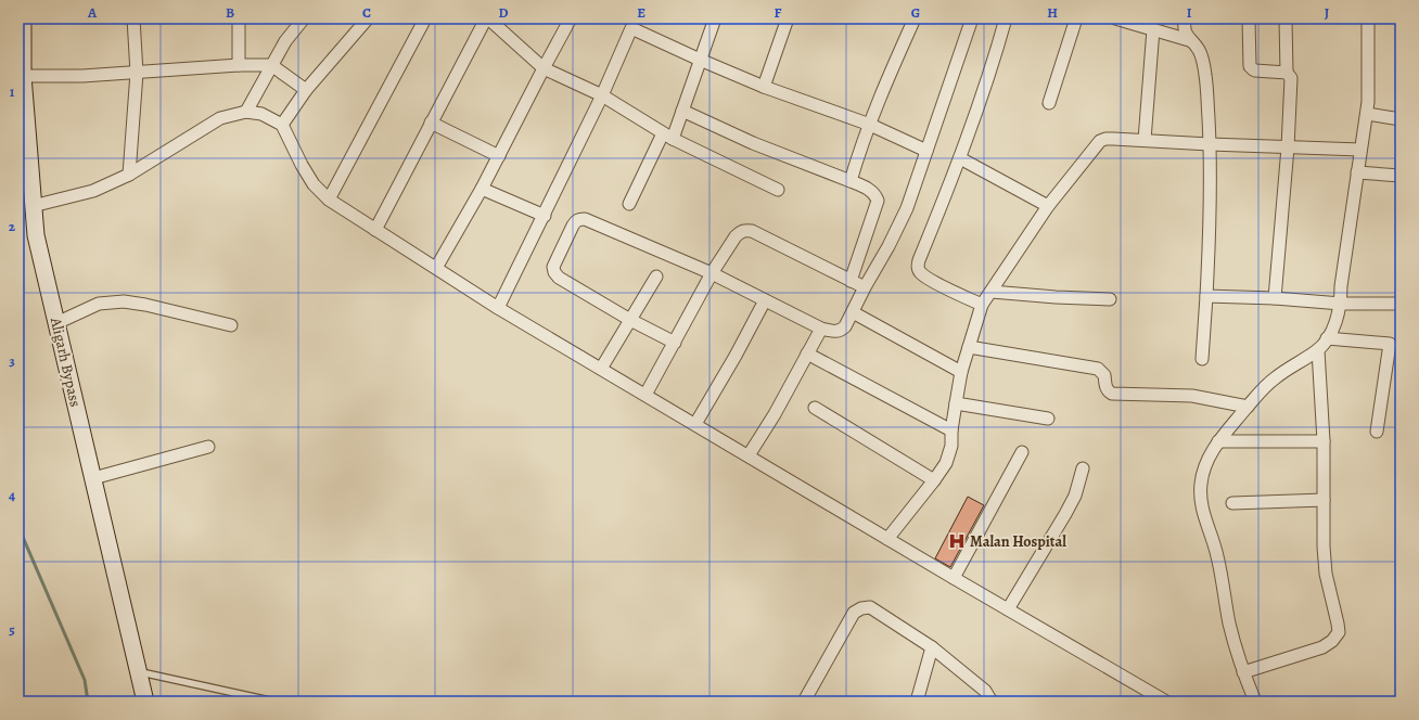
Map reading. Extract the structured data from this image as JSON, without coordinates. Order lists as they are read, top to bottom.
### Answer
{
  "streets": {
    "main road": ["Aligarh Bypass"]
  },
  "places": {
    "hospital": ["Malan Hospital"]
  },
  "grid": {
    "columns": [
      "A",
      "B",
      "C",
      "D",
      "E",
      "F",
      "G",
      "H",
      "I",
      "J"
    ],
    "rows": [
      "1",
      "2",
      "3",
      "4",
      "5"
    ]
  }
}
